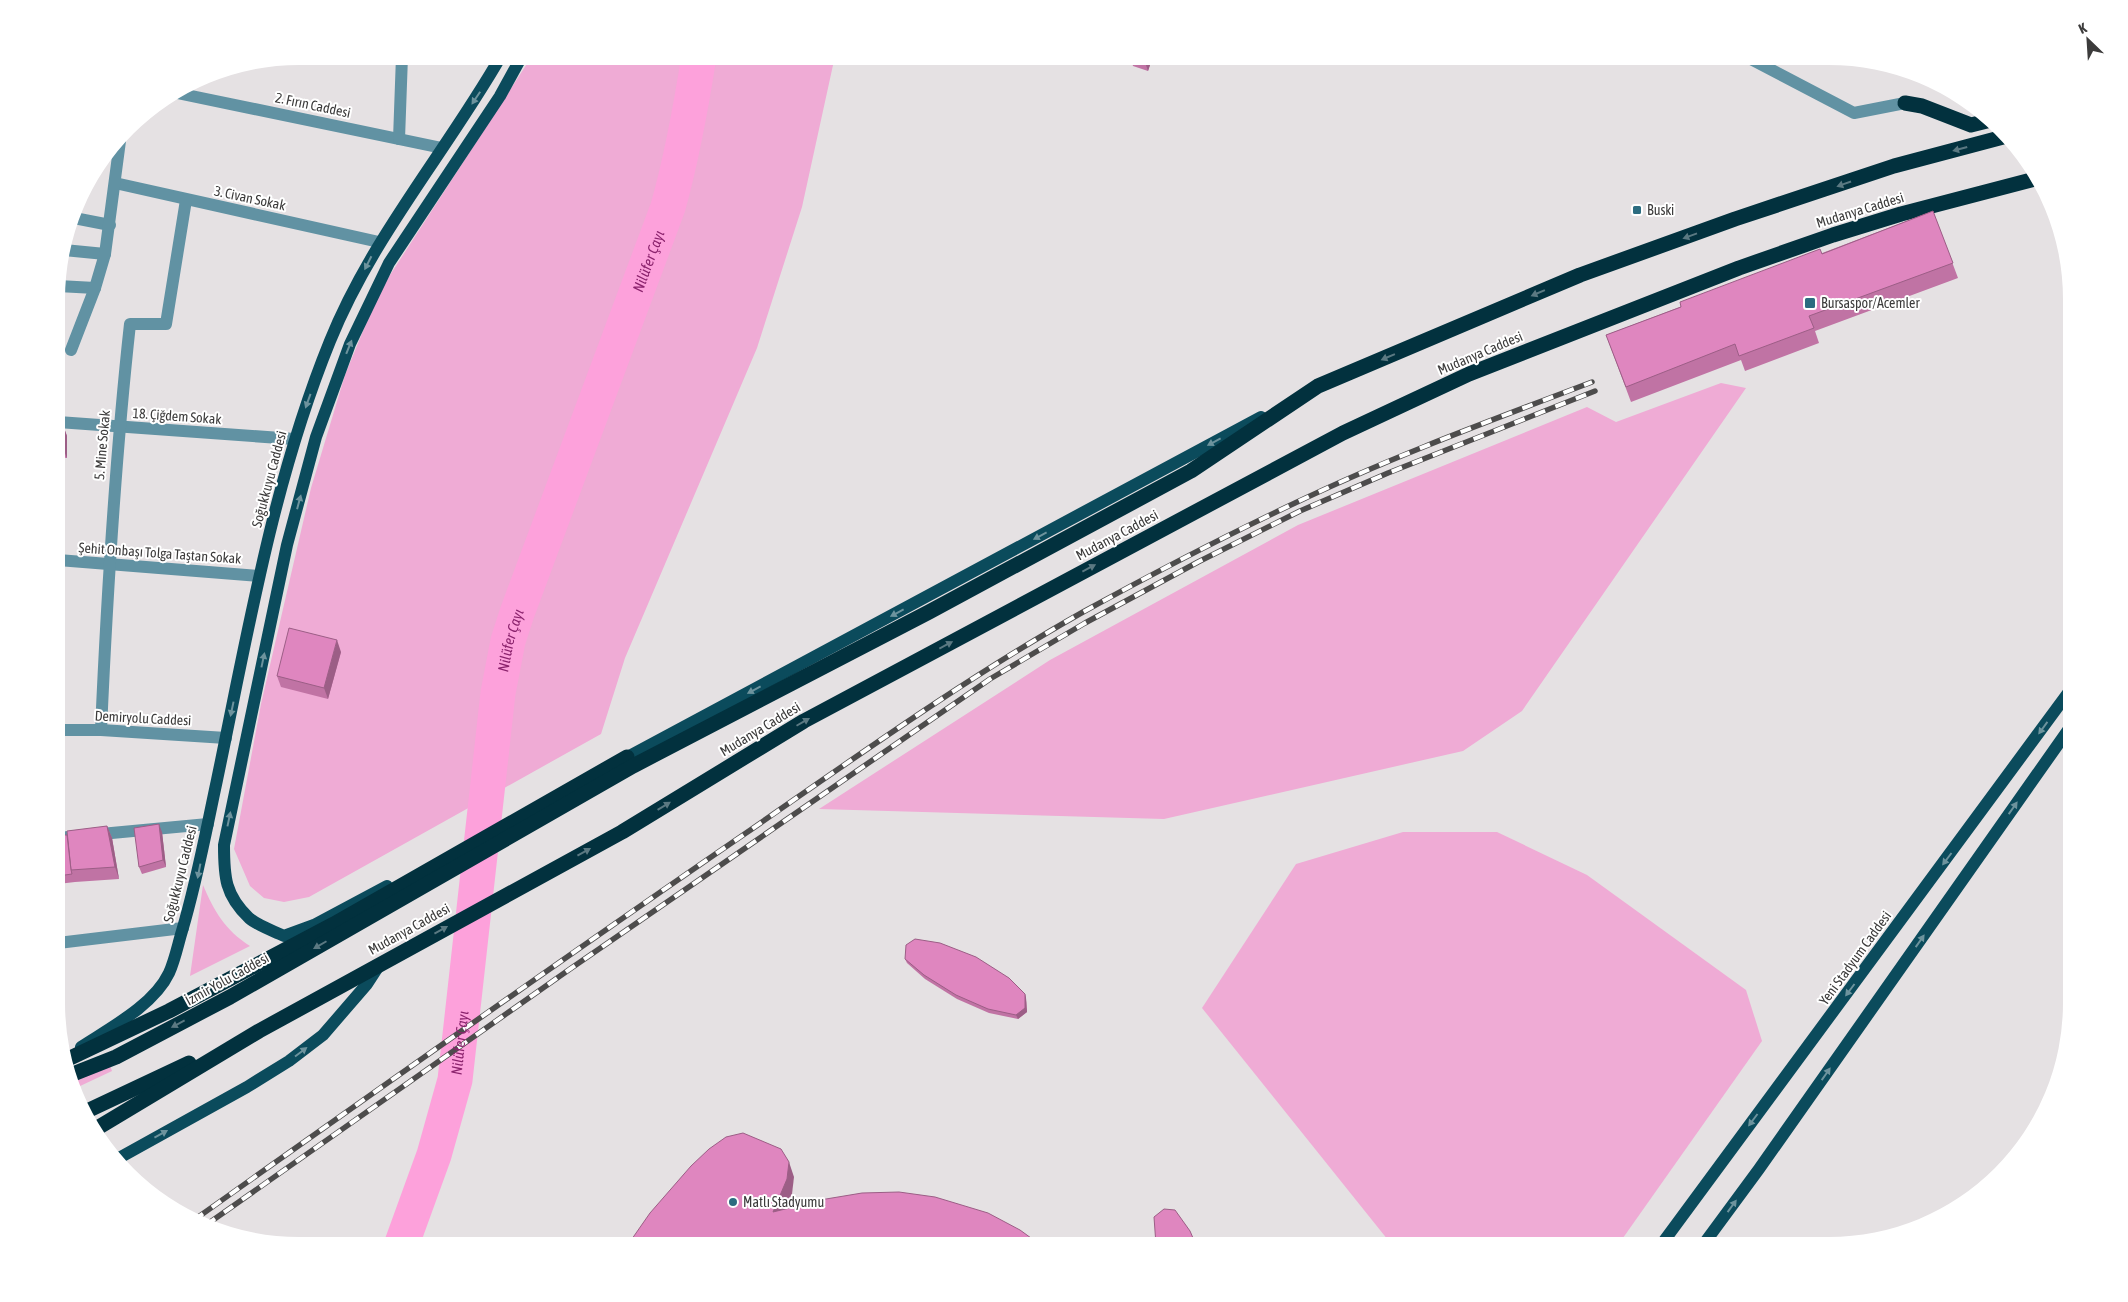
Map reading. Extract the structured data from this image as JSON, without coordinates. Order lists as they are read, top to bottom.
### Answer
{
  "streets": {
    "highway": ["Mudanya Caddesi", "İzmir Yolu Caddesi"],
    "main road": ["Soğukkuyu Caddesi", "Yeni Stadyum Caddesi"],
    "street": [
      "2. Fırın Caddesi",
      "3. Civan Sokak",
      "18. Çiğdem Sokak",
      "5. Mine Sokak",
      "Şehit Onbaşı Tolga Taştan Sokak",
      "Demiryolu Caddesi"
    ]
  },
  "crossings": [
    ["2. Fırın Caddesi", "Soğukkuyu Caddesi"],
    ["3. Civan Sokak", "5. Mine Sokak"],
    ["3. Civan Sokak", "Soğukkuyu Caddesi"],
    ["Mudanya Caddesi", "İzmir Yolu Caddesi"],
    ["18. Çiğdem Sokak", "5. Mine Sokak"],
    ["18. Çiğdem Sokak", "Soğukkuyu Caddesi"],
    ["5. Mine Sokak", "Şehit Onbaşı Tolga Taştan Sokak"],
    ["5. Mine Sokak", "Demiryolu Caddesi"],
    ["Soğukkuyu Caddesi", "Şehit Onbaşı Tolga Taştan Sokak"],
    ["Soğukkuyu Caddesi", "Demiryolu Caddesi"]
  ],
  "one_way": ["Soğukkuyu Caddesi"],
  "water": ["Nilüfer Çayı"],
  "places": {
    "transit": ["Buski", "Bursaspor/Acemler"],
    "other": ["Matlı Stadyumu"]
  },
  "north": "top left"
}
